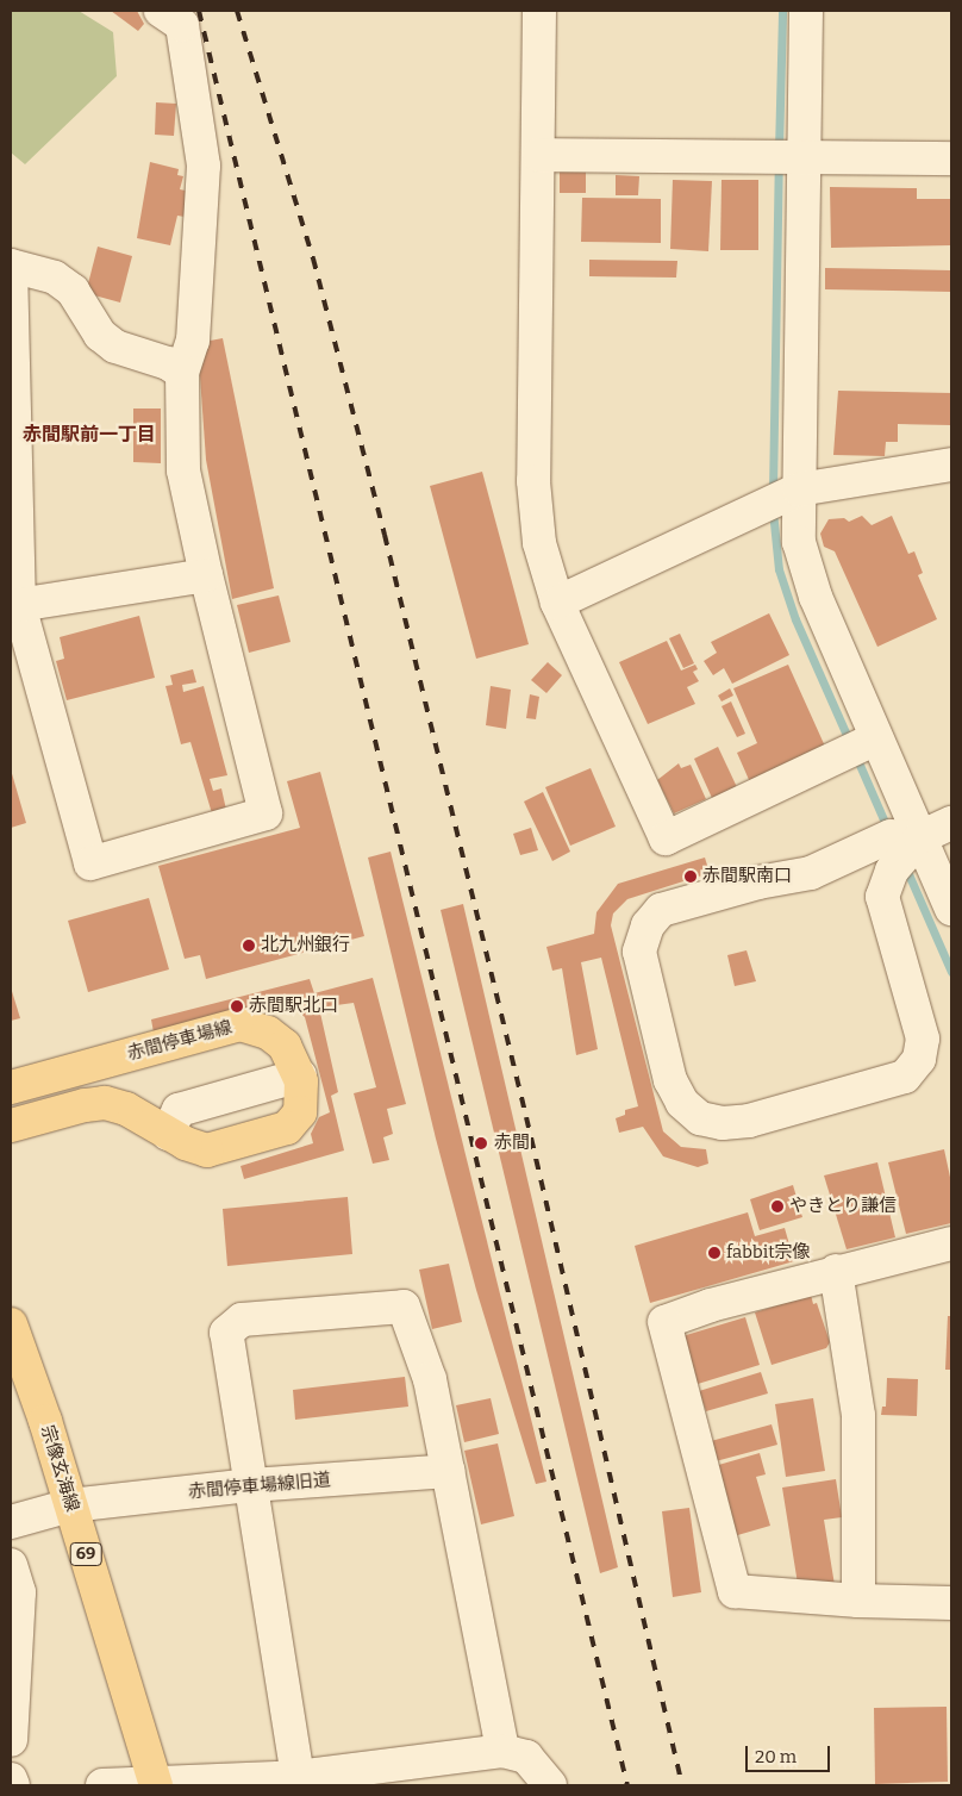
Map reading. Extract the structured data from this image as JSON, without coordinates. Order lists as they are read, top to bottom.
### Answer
{
  "streets": {
    "main road": ["赤間停車場線", "宗像玄海線", "69"],
    "street": ["赤間停車場線旧道"]
  },
  "crossings": [
    ["宗像玄海線", "赤間停車場線旧道"]
  ],
  "districts": ["赤間駅前一丁目"],
  "places": [
    "赤間駅南口",
    "北九州銀行",
    "赤間駅北口",
    "赤間",
    "やきとり謙信",
    "fabbit宗像"
  ],
  "scale_bar": "20 m"
}
